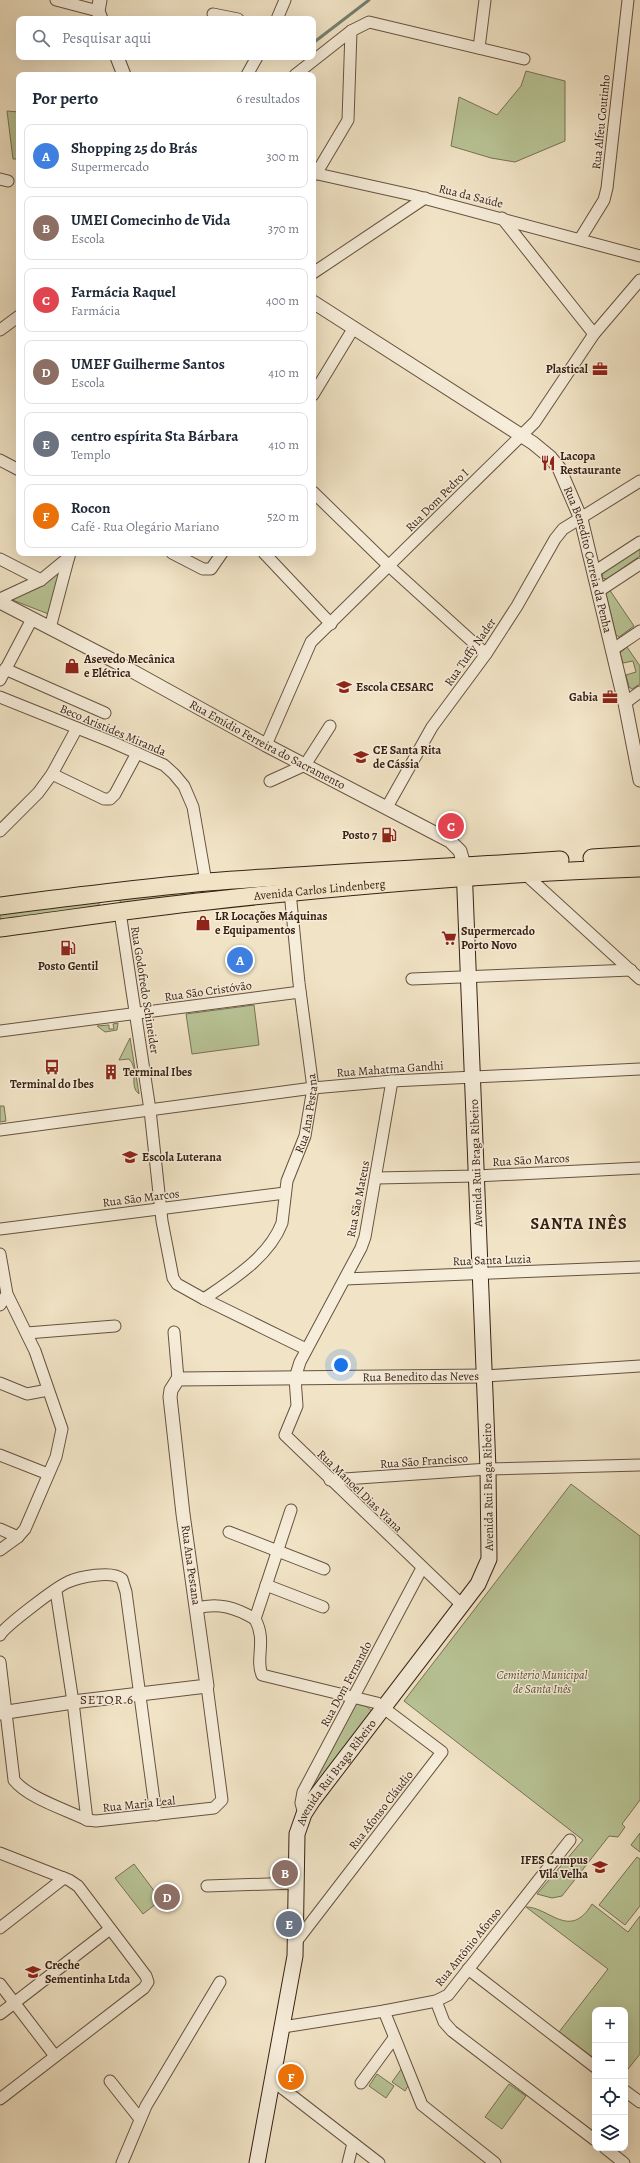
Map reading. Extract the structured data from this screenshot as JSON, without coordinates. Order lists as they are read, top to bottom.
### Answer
{
  "streets": {
    "main road": ["Avenida Carlos Lindenberg", "Avenida Rui Braga Ribeiro"],
    "street": [
      "Rua Alfeu Coutinho",
      "Rua da Saúde",
      "Rua Dom Pedro I",
      "Rua Benedito Correia da Penha",
      "Rua Tuffy Nader",
      "Beco Aristides Miranda",
      "Rua Emídio Ferreira do Sacramento",
      "Rua Godofredo Schineider",
      "Rua São Cristóvão",
      "Rua Mahatma Gandhi",
      "Rua Ana Pestana",
      "Rua São Marcos",
      "Rua São Mateus",
      "Rua Santa Luzia",
      "Rua Benedito das Neves",
      "Rua São Francisco",
      "Rua Manoel Dias Viana",
      "Rua Dom Fernando",
      "Rua Maria Leal",
      "Rua Afonso Cláudio",
      "Rua Antônio Afonso"
    ]
  },
  "crossings": [
    ["Rua Alfeu Coutinho", "Rua da Saúde"],
    ["Rua Dom Pedro I", "Rua Benedito Correia da Penha"],
    ["Rua Dom Pedro I", "Rua Emídio Ferreira do Sacramento"],
    ["Rua Benedito Correia da Penha", "Rua Tuffy Nader"],
    ["Rua Tuffy Nader", "Rua Emídio Ferreira do Sacramento"],
    ["Beco Aristides Miranda", "Avenida Carlos Lindenberg"],
    ["Rua Emídio Ferreira do Sacramento", "Avenida Carlos Lindenberg"],
    ["Rua Emídio Ferreira do Sacramento", "Avenida Rui Braga Ribeiro"],
    ["Avenida Carlos Lindenberg", "Rua Godofredo Schineider"],
    ["Avenida Carlos Lindenberg", "Rua Ana Pestana"],
    ["Avenida Carlos Lindenberg", "Avenida Rui Braga Ribeiro"],
    ["Rua Godofredo Schineider", "Rua São Cristóvão"],
    ["Rua Godofredo Schineider", "Rua Mahatma Gandhi"],
    ["Rua Godofredo Schineider", "Rua Ana Pestana"],
    ["Rua Godofredo Schineider", "Rua São Marcos"],
    ["Rua São Cristóvão", "Rua Ana Pestana"],
    ["Rua Mahatma Gandhi", "Rua Ana Pestana"],
    ["Rua Mahatma Gandhi", "Avenida Rui Braga Ribeiro"],
    ["Rua Mahatma Gandhi", "Rua São Mateus"],
    ["Rua Ana Pestana", "Rua São Marcos"],
    ["Rua Ana Pestana", "Rua Benedito das Neves"],
    ["Rua Ana Pestana", "Rua Maria Leal"],
    ["Rua São Marcos", "Avenida Rui Braga Ribeiro"],
    ["Rua São Marcos", "Rua São Mateus"],
    ["Avenida Rui Braga Ribeiro", "Rua Santa Luzia"],
    ["Avenida Rui Braga Ribeiro", "Rua Benedito das Neves"],
    ["Avenida Rui Braga Ribeiro", "Rua São Francisco"],
    ["Avenida Rui Braga Ribeiro", "Rua Manoel Dias Viana"],
    ["Avenida Rui Braga Ribeiro", "Rua Dom Fernando"],
    ["Avenida Rui Braga Ribeiro", "Rua Afonso Cláudio"],
    ["Avenida Rui Braga Ribeiro", "Rua Antônio Afonso"],
    ["Rua São Mateus", "Rua Santa Luzia"],
    ["Rua São Mateus", "Rua Benedito das Neves"],
    ["Rua São Mateus", "Rua Manoel Dias Viana"],
    ["Rua Benedito das Neves", "Rua Manoel Dias Viana"],
    ["Rua São Francisco", "Rua Manoel Dias Viana"],
    ["Rua Manoel Dias Viana", "Rua Dom Fernando"]
  ],
  "districts": ["SANTA INÊS", "SETOR 6"],
  "parks": ["Cemiterio Municipal de Santa Inês"],
  "places": {
    "office": ["Plastical", "Gabia"],
    "restaurant": ["Lacopa Restaurante"],
    "shop": ["Asevedo Mecânica e Elétrica", "LR Locações Máquinas e Equipamentos"],
    "school or university": [
      "Escola CESARC",
      "CE Santa Rita de Cássia",
      "Escola Luterana",
      "IFES Campus Vila Velha",
      "Creche Sementinha Ltda"
    ],
    "fuel station": ["Posto 7", "Posto Gentil"],
    "supermarket": ["Supermercado Porto Novo"],
    "bus stop": ["Terminal do Ibes"],
    "building": ["Terminal Ibes"]
  },
  "page": {
    "search": "Pesquisar aqui",
    "heading": ["Por perto", "6 resultados"],
    "list": [
      {
        "mark": "A",
        "name": "Shopping 25 do Brás",
        "note": "Supermercado",
        "value": "300 m"
      },
      {
        "mark": "B",
        "name": "UMEI Comecinho de Vida",
        "note": "Escola",
        "value": "370 m"
      },
      {
        "mark": "C",
        "name": "Farmácia Raquel",
        "note": "Farmácia",
        "value": "400 m"
      },
      {
        "mark": "D",
        "name": "UMEF Guilherme Santos",
        "note": "Escola",
        "value": "410 m"
      },
      {
        "mark": "E",
        "name": "centro espírita Sta Bárbara",
        "note": "Templo",
        "value": "410 m"
      },
      {
        "mark": "F",
        "name": "Rocon",
        "note": "Café · Rua Olegário Mariano",
        "value": "520 m"
      }
    ],
    "pins": [
      "C",
      "A",
      "B",
      "D",
      "E",
      "F"
    ],
    "map_buttons": ["+", "−"]
  }
}
